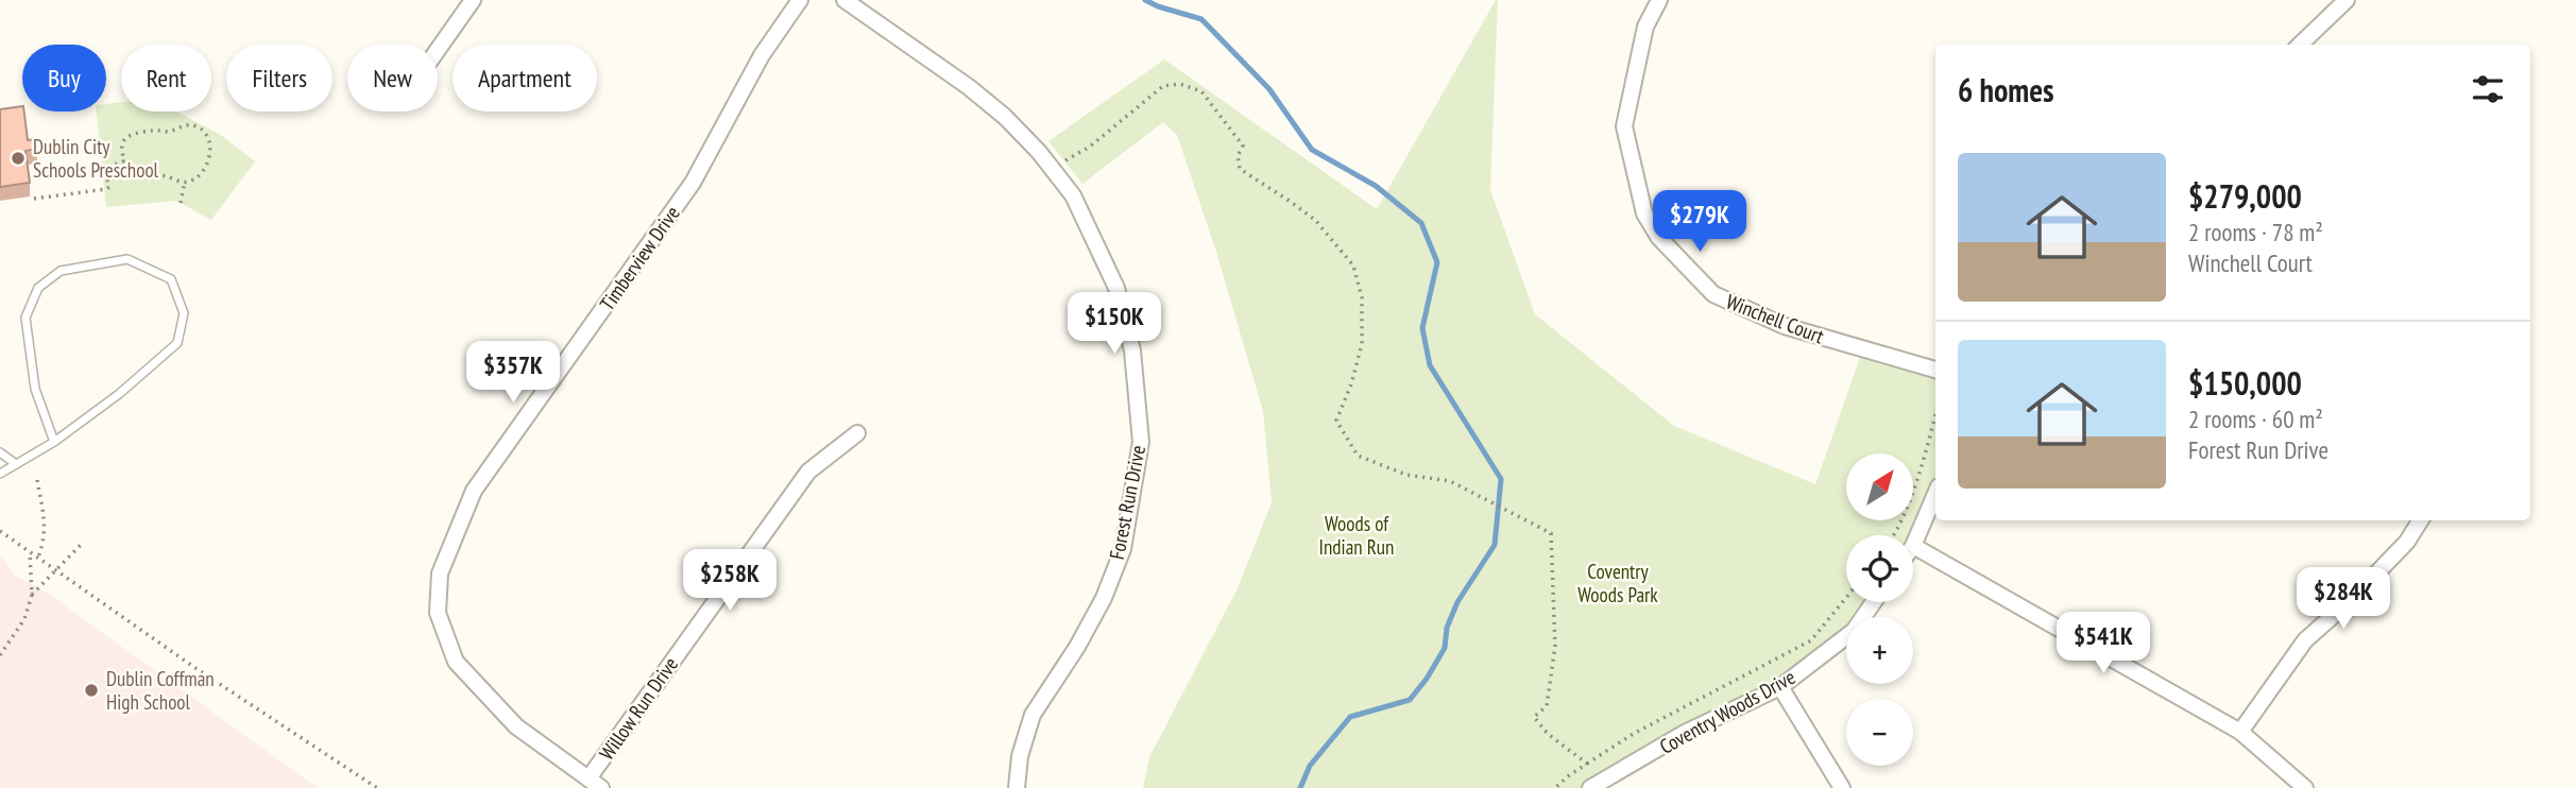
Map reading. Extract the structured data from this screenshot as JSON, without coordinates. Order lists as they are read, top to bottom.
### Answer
{
  "streets": {
    "street": [
      "Timberview Drive",
      "Winchell Court",
      "Forest Run Drive",
      "Willow Run Drive",
      "Coventry Woods Drive"
    ]
  },
  "crossings": [
    ["Timberview Drive", "Willow Run Drive"]
  ],
  "parks": ["Woods of Indian Run", "Coventry Woods Park"],
  "places": ["Dublin City Schools Preschool", "Dublin Coffman High School"],
  "north": "top right",
  "page": {
    "chip": [
      "Buy",
      "Rent",
      "Filters",
      "New",
      "Apartment"
    ],
    "heading": "6 homes",
    "list": [
      {
        "name": "$279,000",
        "note": "2 rooms · 78 m² · Winchell Court"
      },
      {
        "name": "$150,000",
        "note": "2 rooms · 60 m² · Forest Run Drive"
      }
    ],
    "price": [
      "$279K",
      "$150K",
      "$357K",
      "$258K",
      "$284K",
      "$541K"
    ],
    "map_buttons": ["+", "−"]
  }
}
